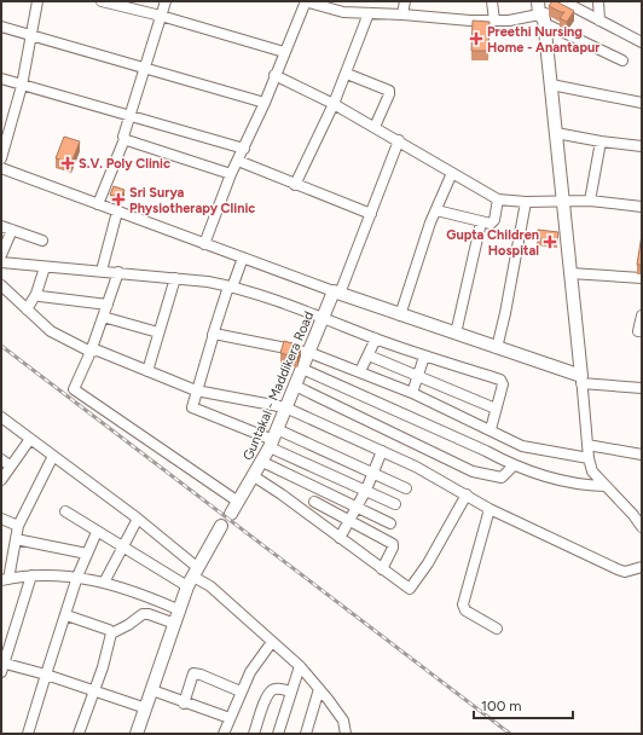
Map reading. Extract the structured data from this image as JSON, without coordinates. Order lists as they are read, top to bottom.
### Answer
{
  "streets": {
    "main road": ["Guntakal - Maddikera Road"]
  },
  "places": {
    "health": [
      "Preethi Nursing Home - Anantapur",
      "S.V. Poly Clinic",
      "Sri Surya Physiotherapy Clinic",
      "Gupta Children Hospital"
    ]
  },
  "scale_bar": "100 m"
}
